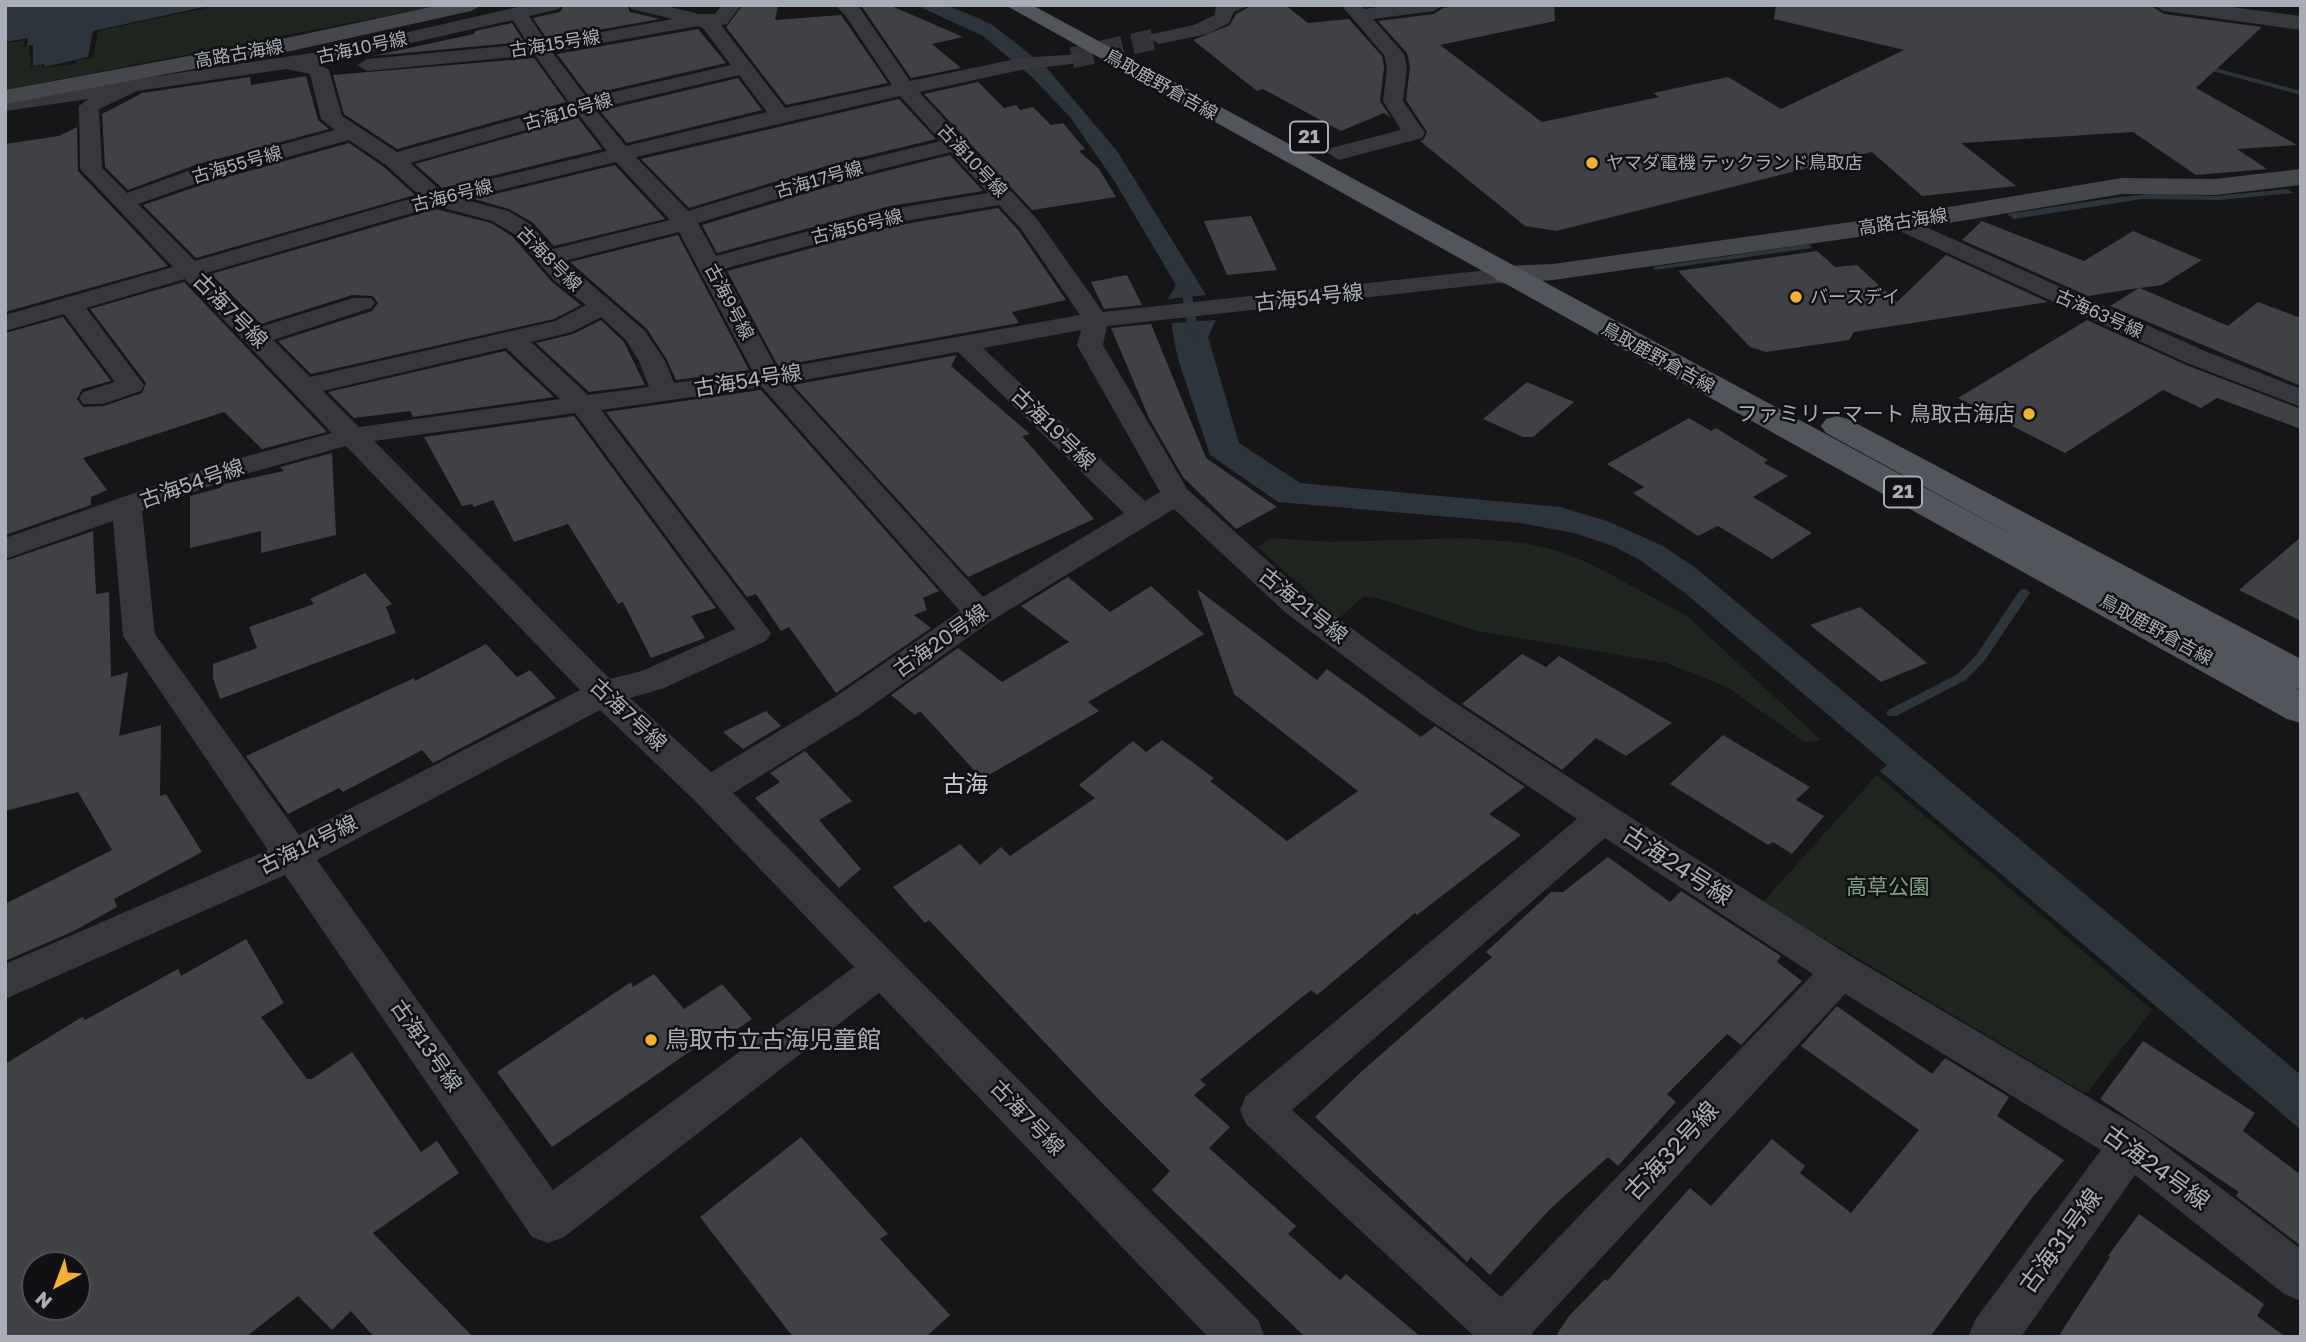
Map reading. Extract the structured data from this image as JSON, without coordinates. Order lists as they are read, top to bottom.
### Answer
{
  "streets": {
    "main road": ["高路古海線", "鳥取鹿野倉吉線", "21"],
    "street": [
      "古海15号線",
      "古海10号線",
      "古海16号線",
      "古海55号線",
      "古海17号線",
      "古海6号線",
      "古海56号線",
      "古海8号線",
      "古海54号線",
      "古海9号線",
      "古海7号線",
      "古海63号線",
      "古海19号線",
      "古海21号線",
      "古海20号線",
      "古海14号線",
      "古海24号線",
      "古海13号線",
      "古海32号線",
      "古海31号線"
    ]
  },
  "crossings": [
    ["古海15号線", "古海10号線"],
    ["古海15号線", "古海8号線"],
    ["古海15号線", "古海9号線"],
    ["古海10号線", "古海17号線"],
    ["古海10号線", "古海6号線"],
    ["古海10号線", "古海56号線"],
    ["古海10号線", "古海8号線"],
    ["古海10号線", "古海54号線"],
    ["古海10号線", "古海9号線"],
    ["古海10号線", "古海7号線"],
    ["古海10号線", "古海21号線"],
    ["高路古海線", "鳥取鹿野倉吉線"],
    ["高路古海線", "古海54号線"],
    ["高路古海線", "古海63号線"],
    ["鳥取鹿野倉吉線", "古海54号線"],
    ["古海16号線", "古海8号線"],
    ["古海16号線", "古海9号線"],
    ["古海55号線", "古海8号線"],
    ["古海55号線", "古海7号線"],
    ["古海17号線", "古海8号線"],
    ["古海17号線", "古海9号線"],
    ["古海6号線", "古海8号線"],
    ["古海6号線", "古海9号線"],
    ["古海6号線", "古海7号線"],
    ["古海56号線", "古海9号線"],
    ["古海8号線", "古海54号線"],
    ["古海54号線", "古海9号線"],
    ["古海54号線", "古海7号線"],
    ["古海54号線", "古海19号線"],
    ["古海54号線", "古海21号線"],
    ["古海54号線", "古海13号線"],
    ["古海9号線", "古海20号線"],
    ["古海7号線", "古海20号線"],
    ["古海7号線", "古海14号線"],
    ["古海7号線", "古海13号線"],
    ["古海19号線", "古海20号線"],
    ["古海21号線", "古海20号線"],
    ["古海21号線", "古海24号線"],
    ["古海14号線", "古海13号線"],
    ["古海24号線", "古海32号線"],
    ["古海24号線", "古海31号線"]
  ],
  "districts": ["古海"],
  "parks": ["高草公園"],
  "places": [
    "ヤマダ電機 テックランド鳥取店",
    "バースデイ",
    "ファミリーマート 鳥取古海店",
    "鳥取市立古海児童館"
  ],
  "north": "bottom left"
}
